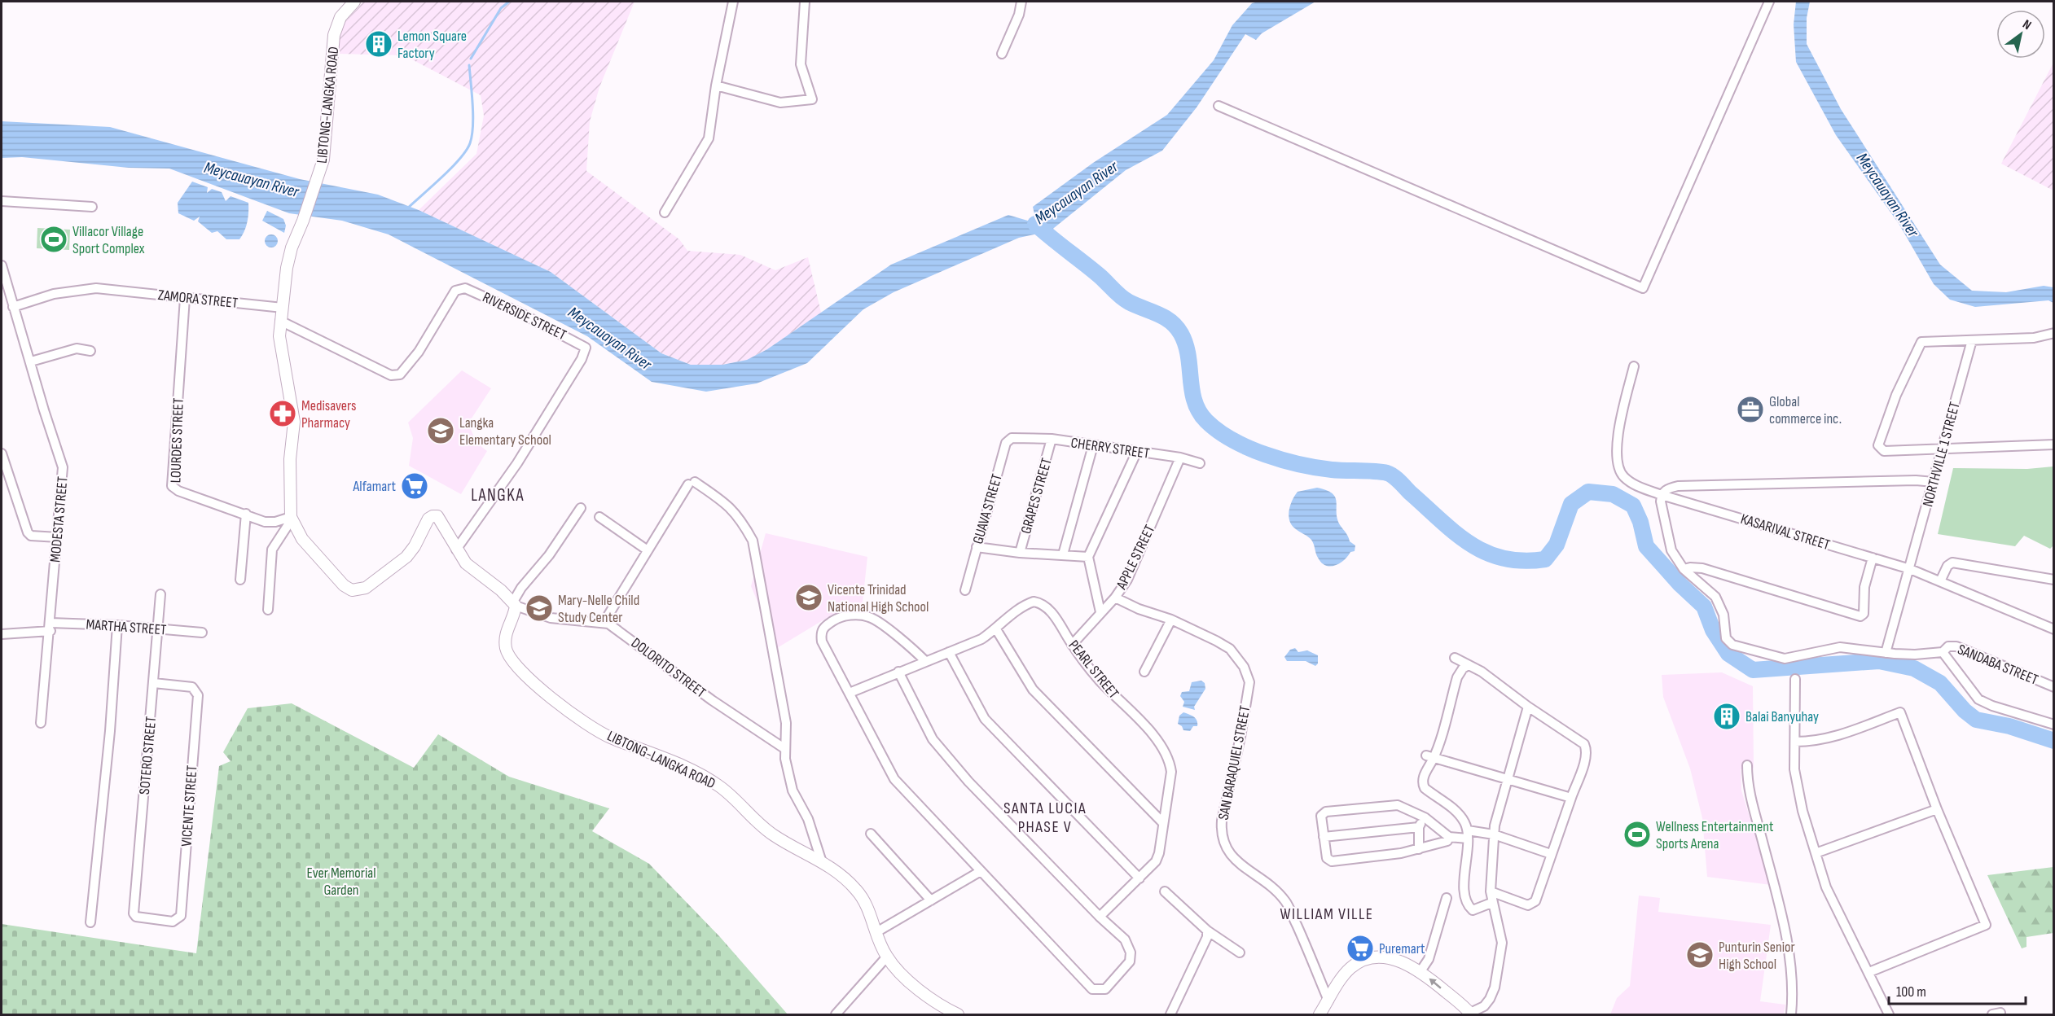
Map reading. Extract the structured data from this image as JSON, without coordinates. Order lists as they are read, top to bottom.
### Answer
{
  "streets": {
    "main road": ["LIBTONG-LANGKA ROAD"],
    "street": [
      "ZAMORA STREET",
      "RIVERSIDE STREET",
      "LOURDES STREET",
      "CHERRY STREET",
      "NORTHVILLE 1 STREET",
      "GRAPES STREET",
      "GUAVA STREET",
      "MODESTA STREET",
      "KASARIVAL STREET",
      "APPLE STREET",
      "MARTHA STREET",
      "SANDABA STREET",
      "DOLORITO STREET",
      "PEARL STREET",
      "SOTERO STREET",
      "SAN BARAQUIEL STREET",
      "VICENTE STREET"
    ]
  },
  "crossings": [
    ["LIBTONG-LANGKA ROAD", "ZAMORA STREET"],
    ["LIBTONG-LANGKA ROAD", "RIVERSIDE STREET"],
    ["LIBTONG-LANGKA ROAD", "LOURDES STREET"],
    ["LIBTONG-LANGKA ROAD", "DOLORITO STREET"],
    ["ZAMORA STREET", "LOURDES STREET"],
    ["ZAMORA STREET", "MODESTA STREET"],
    ["CHERRY STREET", "GRAPES STREET"],
    ["CHERRY STREET", "GUAVA STREET"],
    ["CHERRY STREET", "APPLE STREET"],
    ["NORTHVILLE 1 STREET", "KASARIVAL STREET"],
    ["NORTHVILLE 1 STREET", "SANDABA STREET"],
    ["MODESTA STREET", "MARTHA STREET"],
    ["KASARIVAL STREET", "SANDABA STREET"],
    ["APPLE STREET", "PEARL STREET"],
    ["APPLE STREET", "SAN BARAQUIEL STREET"],
    ["MARTHA STREET", "SOTERO STREET"],
    ["SOTERO STREET", "VICENTE STREET"]
  ],
  "districts": ["LANGKA", "SANTA LUCIA PHASE V", "WILLIAM VILLE"],
  "water": ["Meycauayan River"],
  "parks": ["Ever Memorial Garden"],
  "places": {
    "building": ["Lemon Square Factory", "Balai Banyuhay"],
    "sports": ["Villacor Village Sport Complex", "Wellness Entertainment Sports Arena"],
    "office": ["Global commerce inc."],
    "pharmacy": ["Medisavers Pharmacy"],
    "school or university": [
      "Langka Elementary School",
      "Vicente Trinidad National High School",
      "Mary-Nelle Child Study Center",
      "Punturin Senior High School"
    ],
    "supermarket": ["Alfamart", "Puremart"]
  },
  "scale_bar": "100 m",
  "north": "top right"
}
